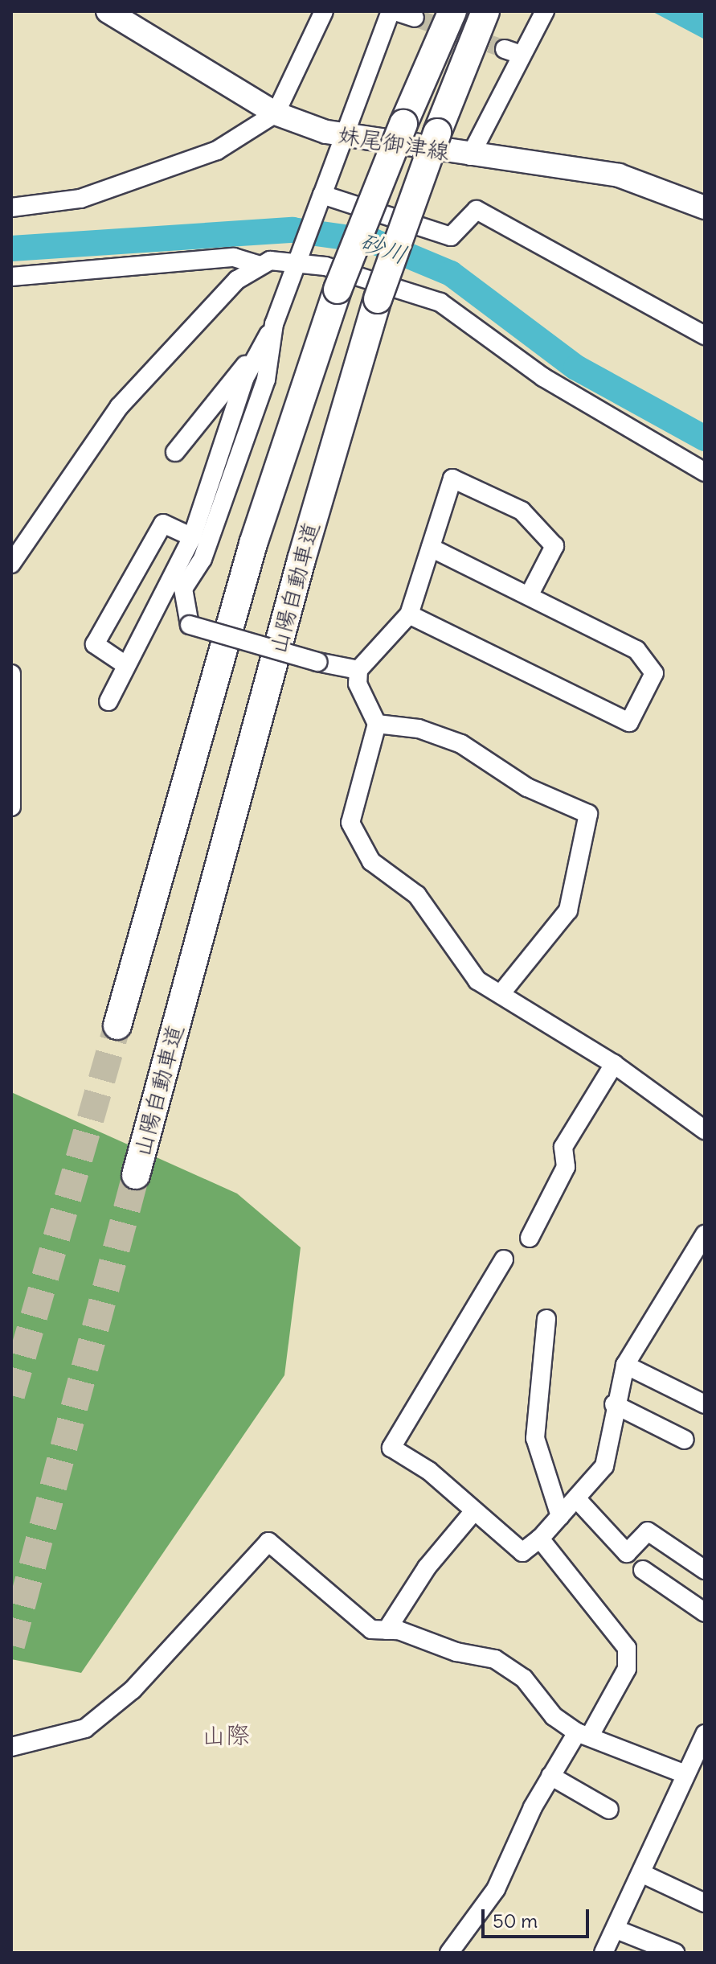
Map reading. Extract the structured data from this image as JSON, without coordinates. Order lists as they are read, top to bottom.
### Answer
{
  "streets": {
    "highway": ["山陽自動車道"],
    "main road": ["妹尾御津線"]
  },
  "districts": ["山際"],
  "water": ["砂川"],
  "scale_bar": "50 m"
}
